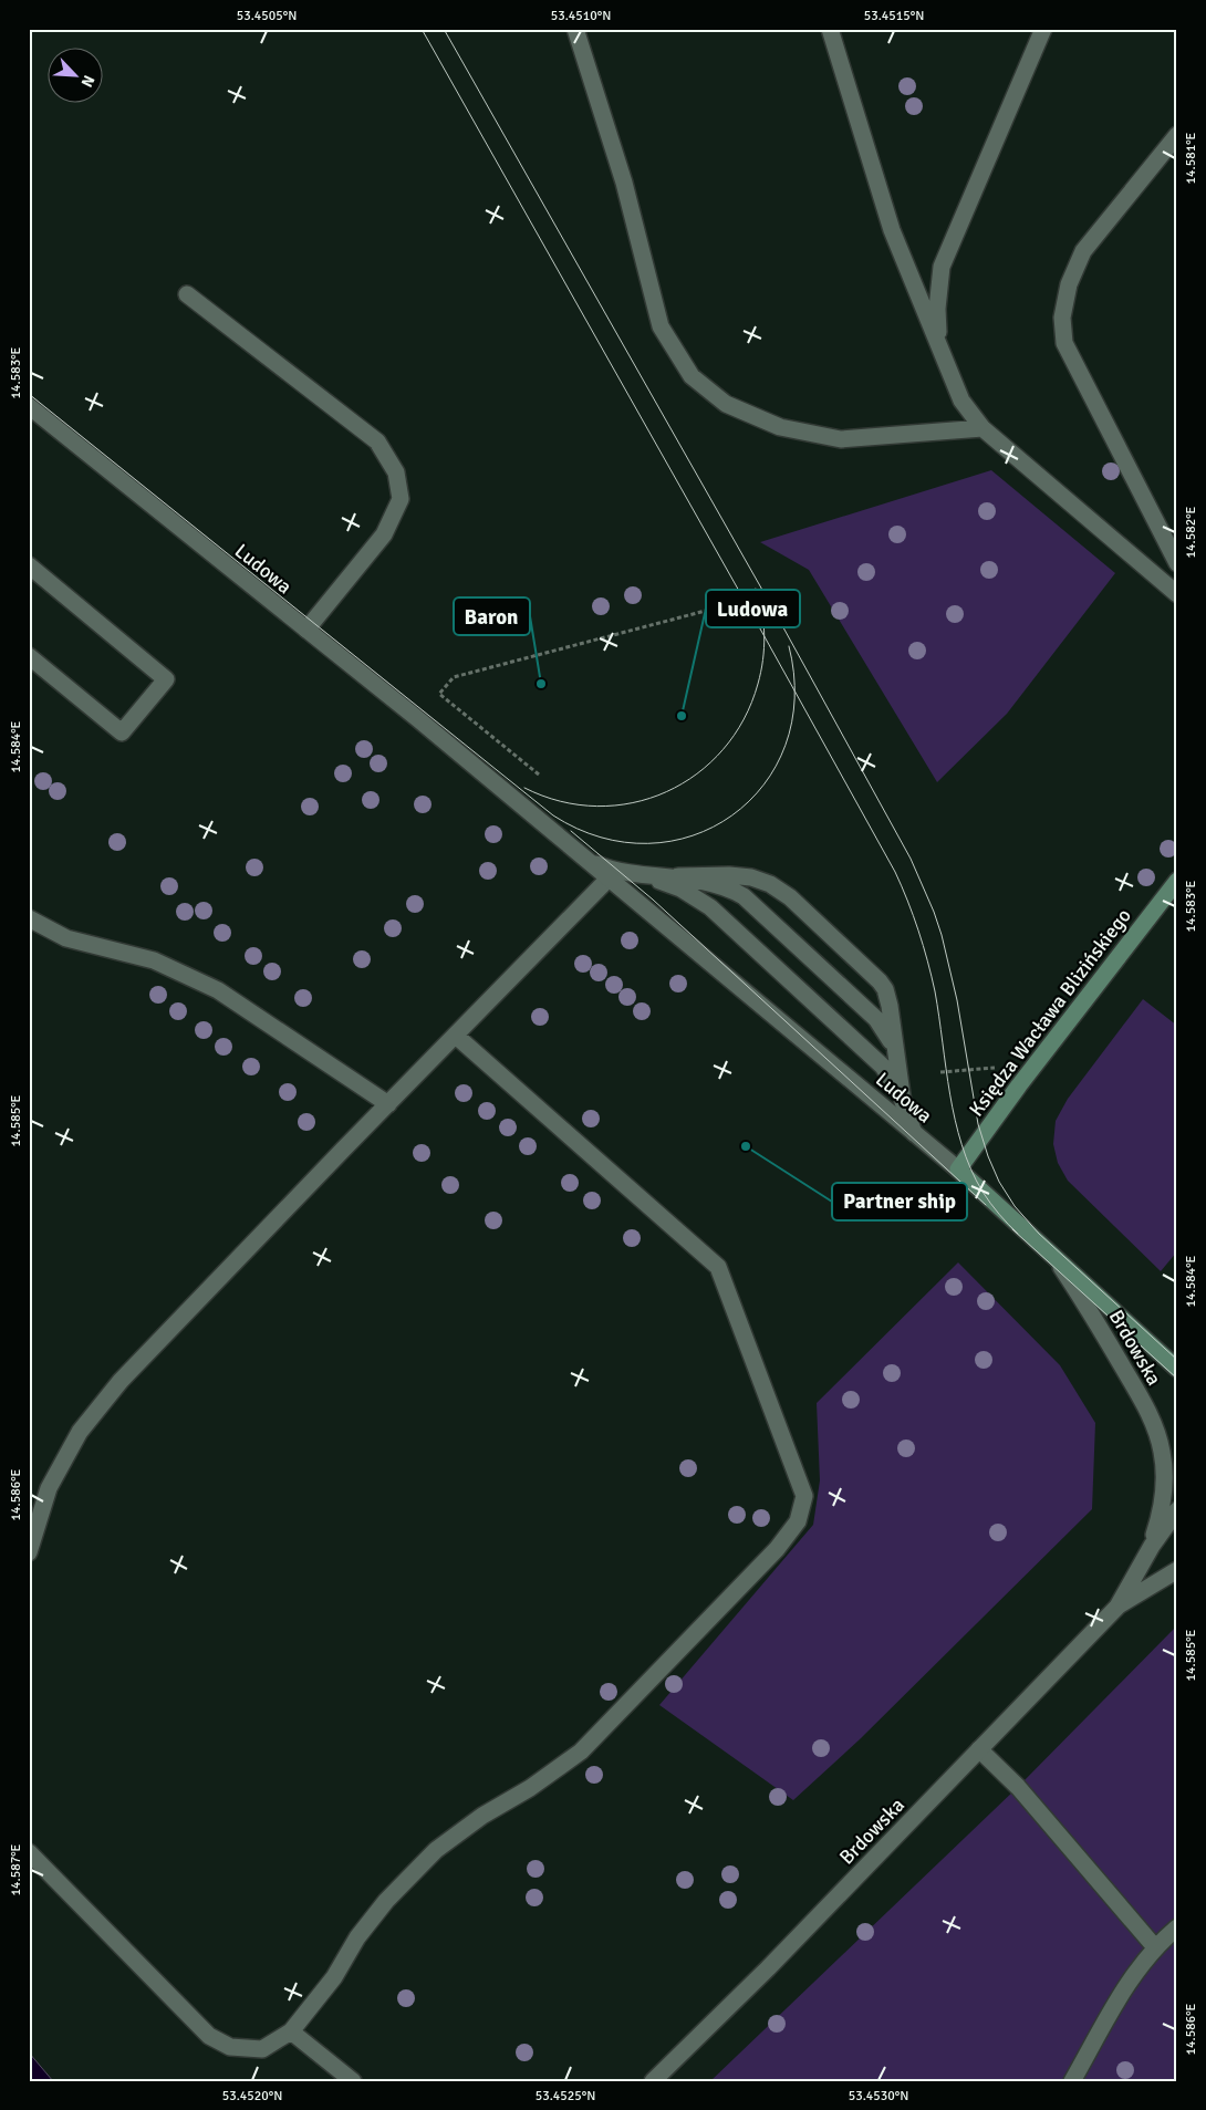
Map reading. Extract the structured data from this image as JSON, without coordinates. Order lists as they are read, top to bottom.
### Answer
{
  "streets": {
    "street": ["Ludowa", "Księdza Wacława Blizińskiego", "Brdowska"]
  },
  "crossings": [
    ["Ludowa", "Księdza Wacława Blizińskiego"],
    ["Ludowa", "Brdowska"]
  ],
  "places": ["Baron", "Ludowa", "Partner ship"],
  "north": "bottom right",
  "coordinates": [
    "53.4505°N",
    "53.4510°N",
    "53.4515°N",
    "14.581°E",
    "14.583°E",
    "14.582°E",
    "14.584°E",
    "14.585°E",
    "14.586°E",
    "14.587°E",
    "53.4520°N",
    "53.4525°N",
    "53.4530°N"
  ]
}
